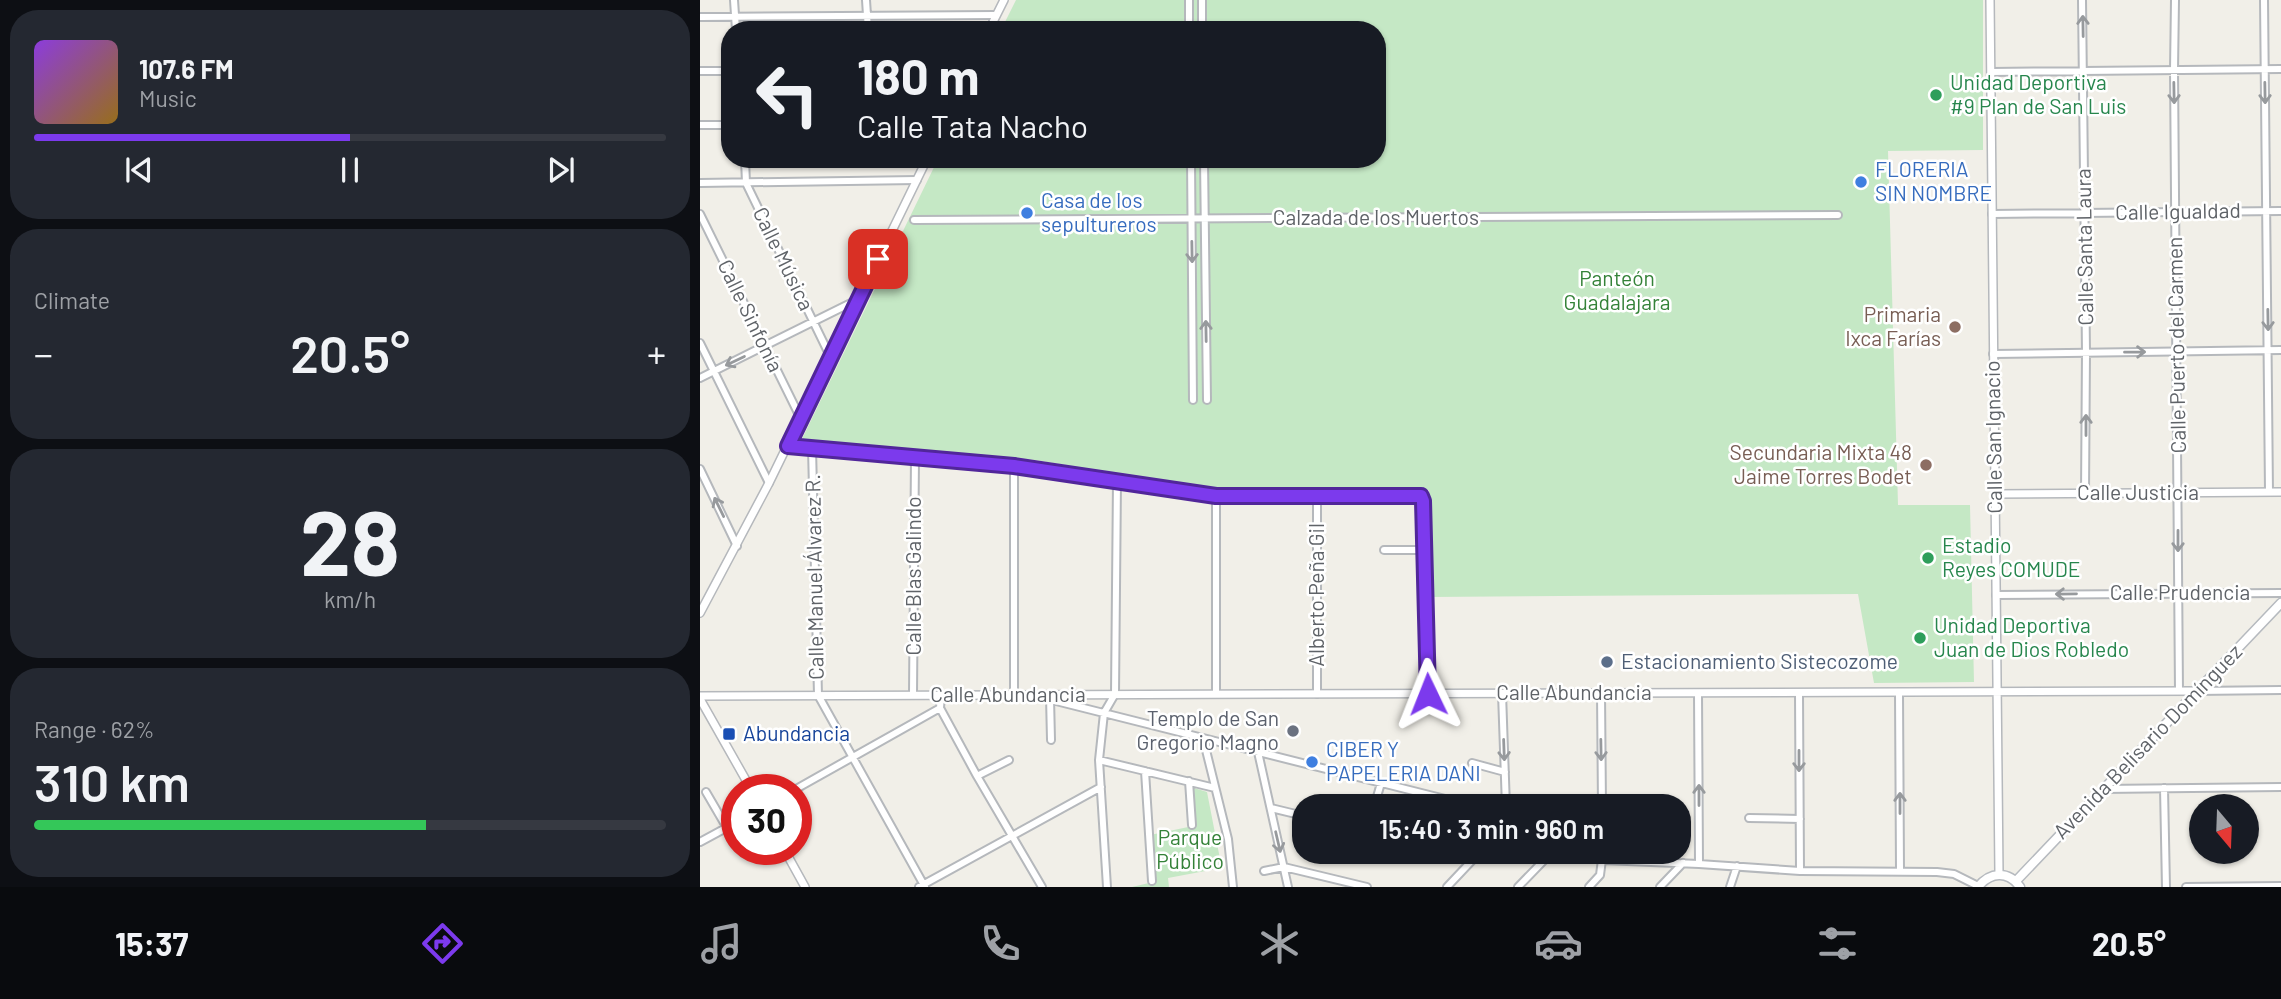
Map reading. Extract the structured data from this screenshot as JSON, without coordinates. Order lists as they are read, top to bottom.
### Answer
{
  "streets": {
    "main road": ["Avenida Belisario Domínguez"],
    "street": [
      "Calle Igualdad",
      "Calzada de los Muertos",
      "Calle Santa Laura",
      "Calle Música",
      "Calle Sinfonía",
      "Calle Puerto del Carmen",
      "Calle San Ignacio",
      "Calle Justicia",
      "Calle Blas Galindo",
      "Calle Manuel Álvarez R.",
      "Calle Prudencia",
      "Alberto Peña Gil",
      "Calle Abundancia"
    ]
  },
  "crossings": [
    ["Calle Igualdad", "Calle Santa Laura"],
    ["Calle Igualdad", "Calle Puerto del Carmen"],
    ["Calle Igualdad", "Calle San Ignacio"],
    ["Calle Santa Laura", "Calle Justicia"],
    ["Calle Puerto del Carmen", "Calle Justicia"],
    ["Calle Puerto del Carmen", "Calle Prudencia"],
    ["Calle Puerto del Carmen", "Calle Abundancia"],
    ["Calle San Ignacio", "Calle Justicia"],
    ["Calle San Ignacio", "Calle Prudencia"],
    ["Calle San Ignacio", "Calle Abundancia"],
    ["Calle Blas Galindo", "Calle Abundancia"],
    ["Calle Manuel Álvarez R.", "Calle Abundancia"],
    ["Alberto Peña Gil", "Calle Abundancia"],
    ["Calle Abundancia", "Avenida Belisario Domínguez"]
  ],
  "one_way": ["Calle Santa Laura", "Calle Puerto del Carmen", "Calle Prudencia"],
  "parks": ["Panteón Guadalajara", "Parque Público"],
  "places": {
    "other": [
      "Unidad Deportiva #9 Plan de San Luis",
      "FLORERIA SIN NOMBRE",
      "Casa de los sepultureros",
      "Primaria Ixca Farías",
      "Secundaria Mixta 48 Jaime Torres Bodet",
      "Estadio Reyes COMUDE",
      "Unidad Deportiva Juan de Dios Robledo",
      "Estacionamiento Sistecozome",
      "Templo de San Gregorio Magno",
      "CIBER Y PAPELERIA DANI"
    ],
    "transit": ["Abundancia"]
  },
  "north": "bottom",
  "page": {
    "turn": ["180 m", "Calle Tata Nacho"],
    "song": ["107.6 FM", "Music"],
    "tile": [
      "Climate",
      ["28", "km/h"],
      ["Range · 62%", "310 km"]
    ],
    "heat": ["−", "20.5°", "+"],
    "limit": "30",
    "trip": "15:40 · 3 min · 960 m",
    "tabs": ["15:37", "20.5°"]
  }
}
